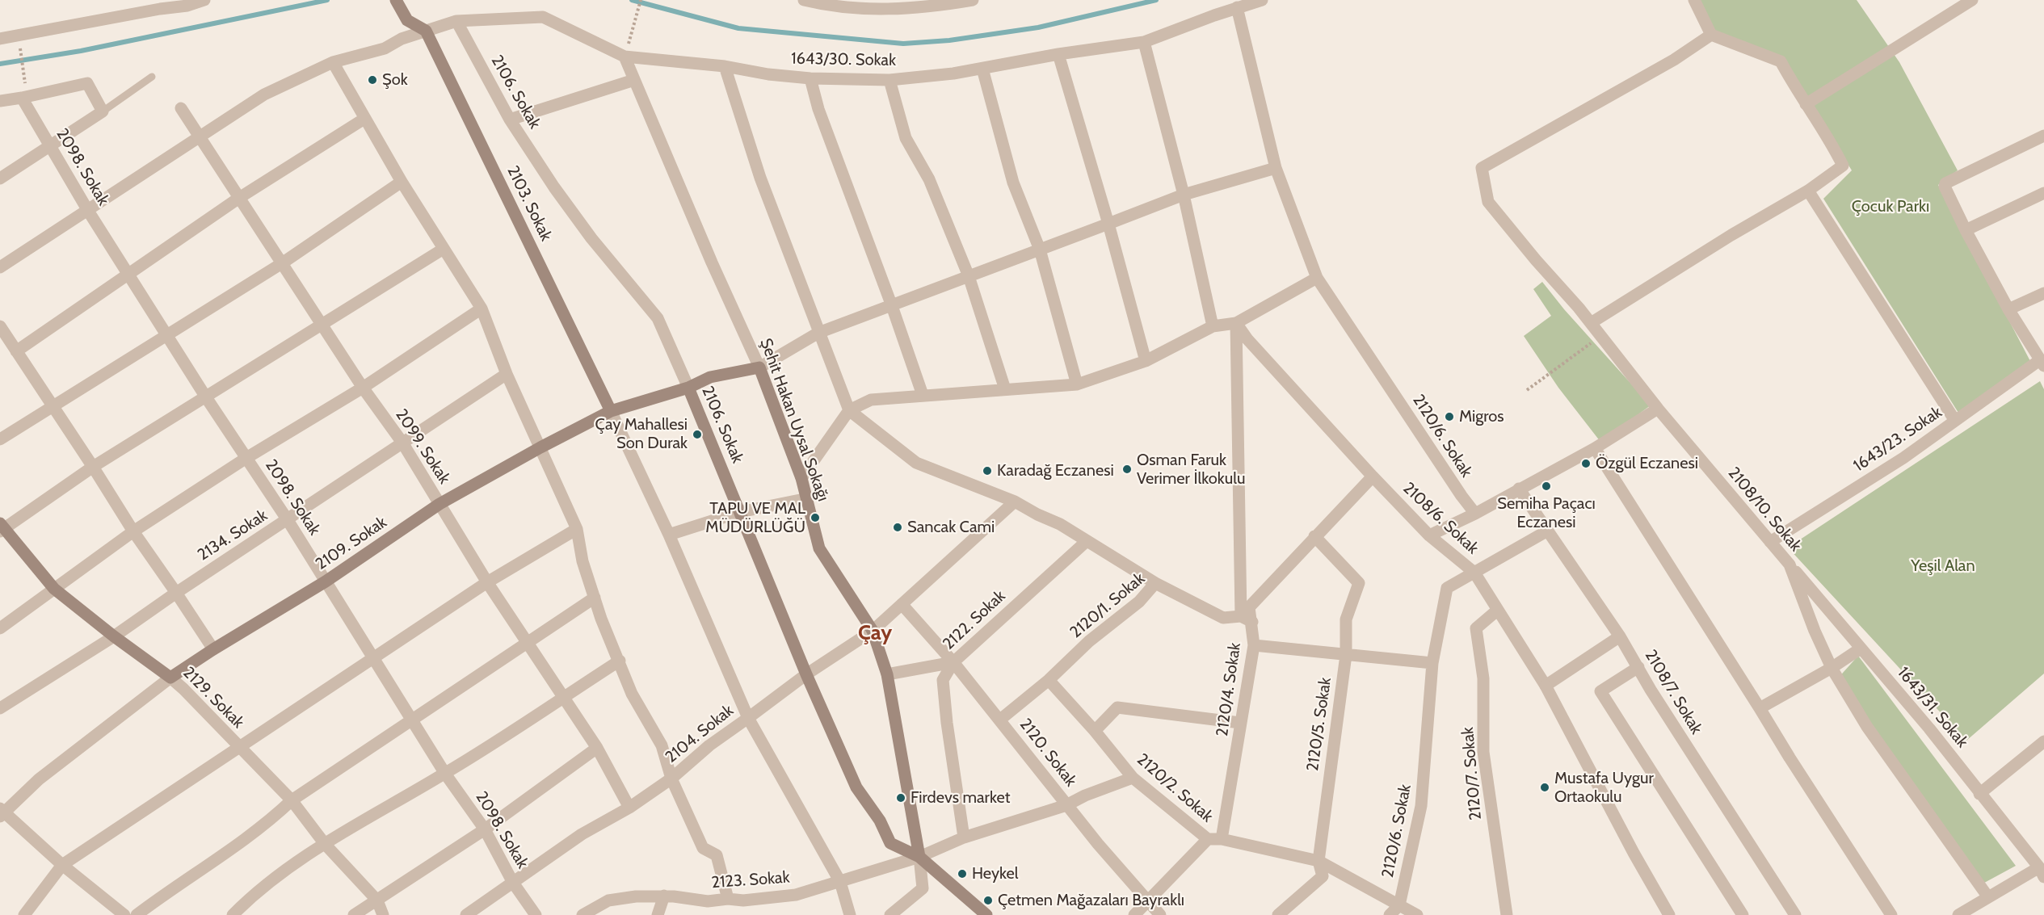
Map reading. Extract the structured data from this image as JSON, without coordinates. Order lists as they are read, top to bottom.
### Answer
{
  "streets": {
    "main road": [
      "2106. Sokak",
      "2103. Sokak",
      "Şehit Hakan Uysal Sokağı",
      "2109. Sokak",
      "2129. Sokak"
    ],
    "street": [
      "1643/30. Sokak",
      "2098. Sokak",
      "2120/6. Sokak",
      "1643/23. Sokak",
      "2099. Sokak",
      "2108/10. Sokak",
      "2108/6. Sokak",
      "2134. Sokak",
      "2120/1. Sokak",
      "2122. Sokak",
      "2120/4. Sokak",
      "2108/7. Sokak",
      "1643/31. Sokak",
      "2120/5. Sokak",
      "2104. Sokak",
      "2120. Sokak",
      "2120/7. Sokak",
      "2120/2. Sokak",
      "2123. Sokak"
    ]
  },
  "crossings": [
    ["1643/30. Sokak", "2106. Sokak"],
    ["1643/30. Sokak", "2098. Sokak"],
    ["1643/30. Sokak", "2103. Sokak"],
    ["1643/30. Sokak", "Şehit Hakan Uysal Sokağı"],
    ["1643/30. Sokak", "2120/6. Sokak"],
    ["1643/30. Sokak", "2099. Sokak"],
    ["2106. Sokak", "Şehit Hakan Uysal Sokağı"],
    ["2106. Sokak", "2109. Sokak"],
    ["2106. Sokak", "2123. Sokak"],
    ["2098. Sokak", "2134. Sokak"],
    ["2098. Sokak", "2109. Sokak"],
    ["2098. Sokak", "2104. Sokak"],
    ["2103. Sokak", "2109. Sokak"],
    ["2103. Sokak", "2104. Sokak"],
    ["Şehit Hakan Uysal Sokağı", "2109. Sokak"],
    ["Şehit Hakan Uysal Sokağı", "2123. Sokak"],
    ["2120/6. Sokak", "2108/6. Sokak"],
    ["2120/6. Sokak", "2108/7. Sokak"],
    ["2120/6. Sokak", "2120/2. Sokak"],
    ["1643/23. Sokak", "2108/10. Sokak"],
    ["2099. Sokak", "2134. Sokak"],
    ["2099. Sokak", "2109. Sokak"],
    ["2099. Sokak", "2104. Sokak"],
    ["2108/10. Sokak", "1643/31. Sokak"],
    ["2108/6. Sokak", "2120/4. Sokak"],
    ["2108/6. Sokak", "2120/7. Sokak"],
    ["2134. Sokak", "2129. Sokak"],
    ["2109. Sokak", "2129. Sokak"],
    ["2109. Sokak", "2104. Sokak"],
    ["2120/1. Sokak", "2120/4. Sokak"],
    ["2120/1. Sokak", "2120. Sokak"],
    ["2120/1. Sokak", "2120/2. Sokak"],
    ["2122. Sokak", "2120. Sokak"],
    ["2122. Sokak", "2123. Sokak"],
    ["2120/4. Sokak", "2120/5. Sokak"],
    ["2120/4. Sokak", "2120/2. Sokak"],
    ["2120/5. Sokak", "2120/2. Sokak"],
    ["2120. Sokak", "2123. Sokak"],
    ["2120/2. Sokak", "2123. Sokak"]
  ],
  "districts": ["Çay"],
  "parks": ["Çocuk Parkı", "Yeşil Alan"],
  "places": [
    "Şok",
    "Migros",
    "Çay Mahallesi Son Durak",
    "Özgül Eczanesi",
    "Osman Faruk Verimer İlkokulu",
    "Karadağ Eczanesi",
    "Semiha Paçacı Eczanesi",
    "TAPU VE MAL MÜDÜRLÜĞÜ",
    "Sancak Cami",
    "Mustafa Uygur Ortaokulu",
    "Firdevs market",
    "Heykel",
    "Çetmen Mağazaları Bayraklı"
  ]
}
